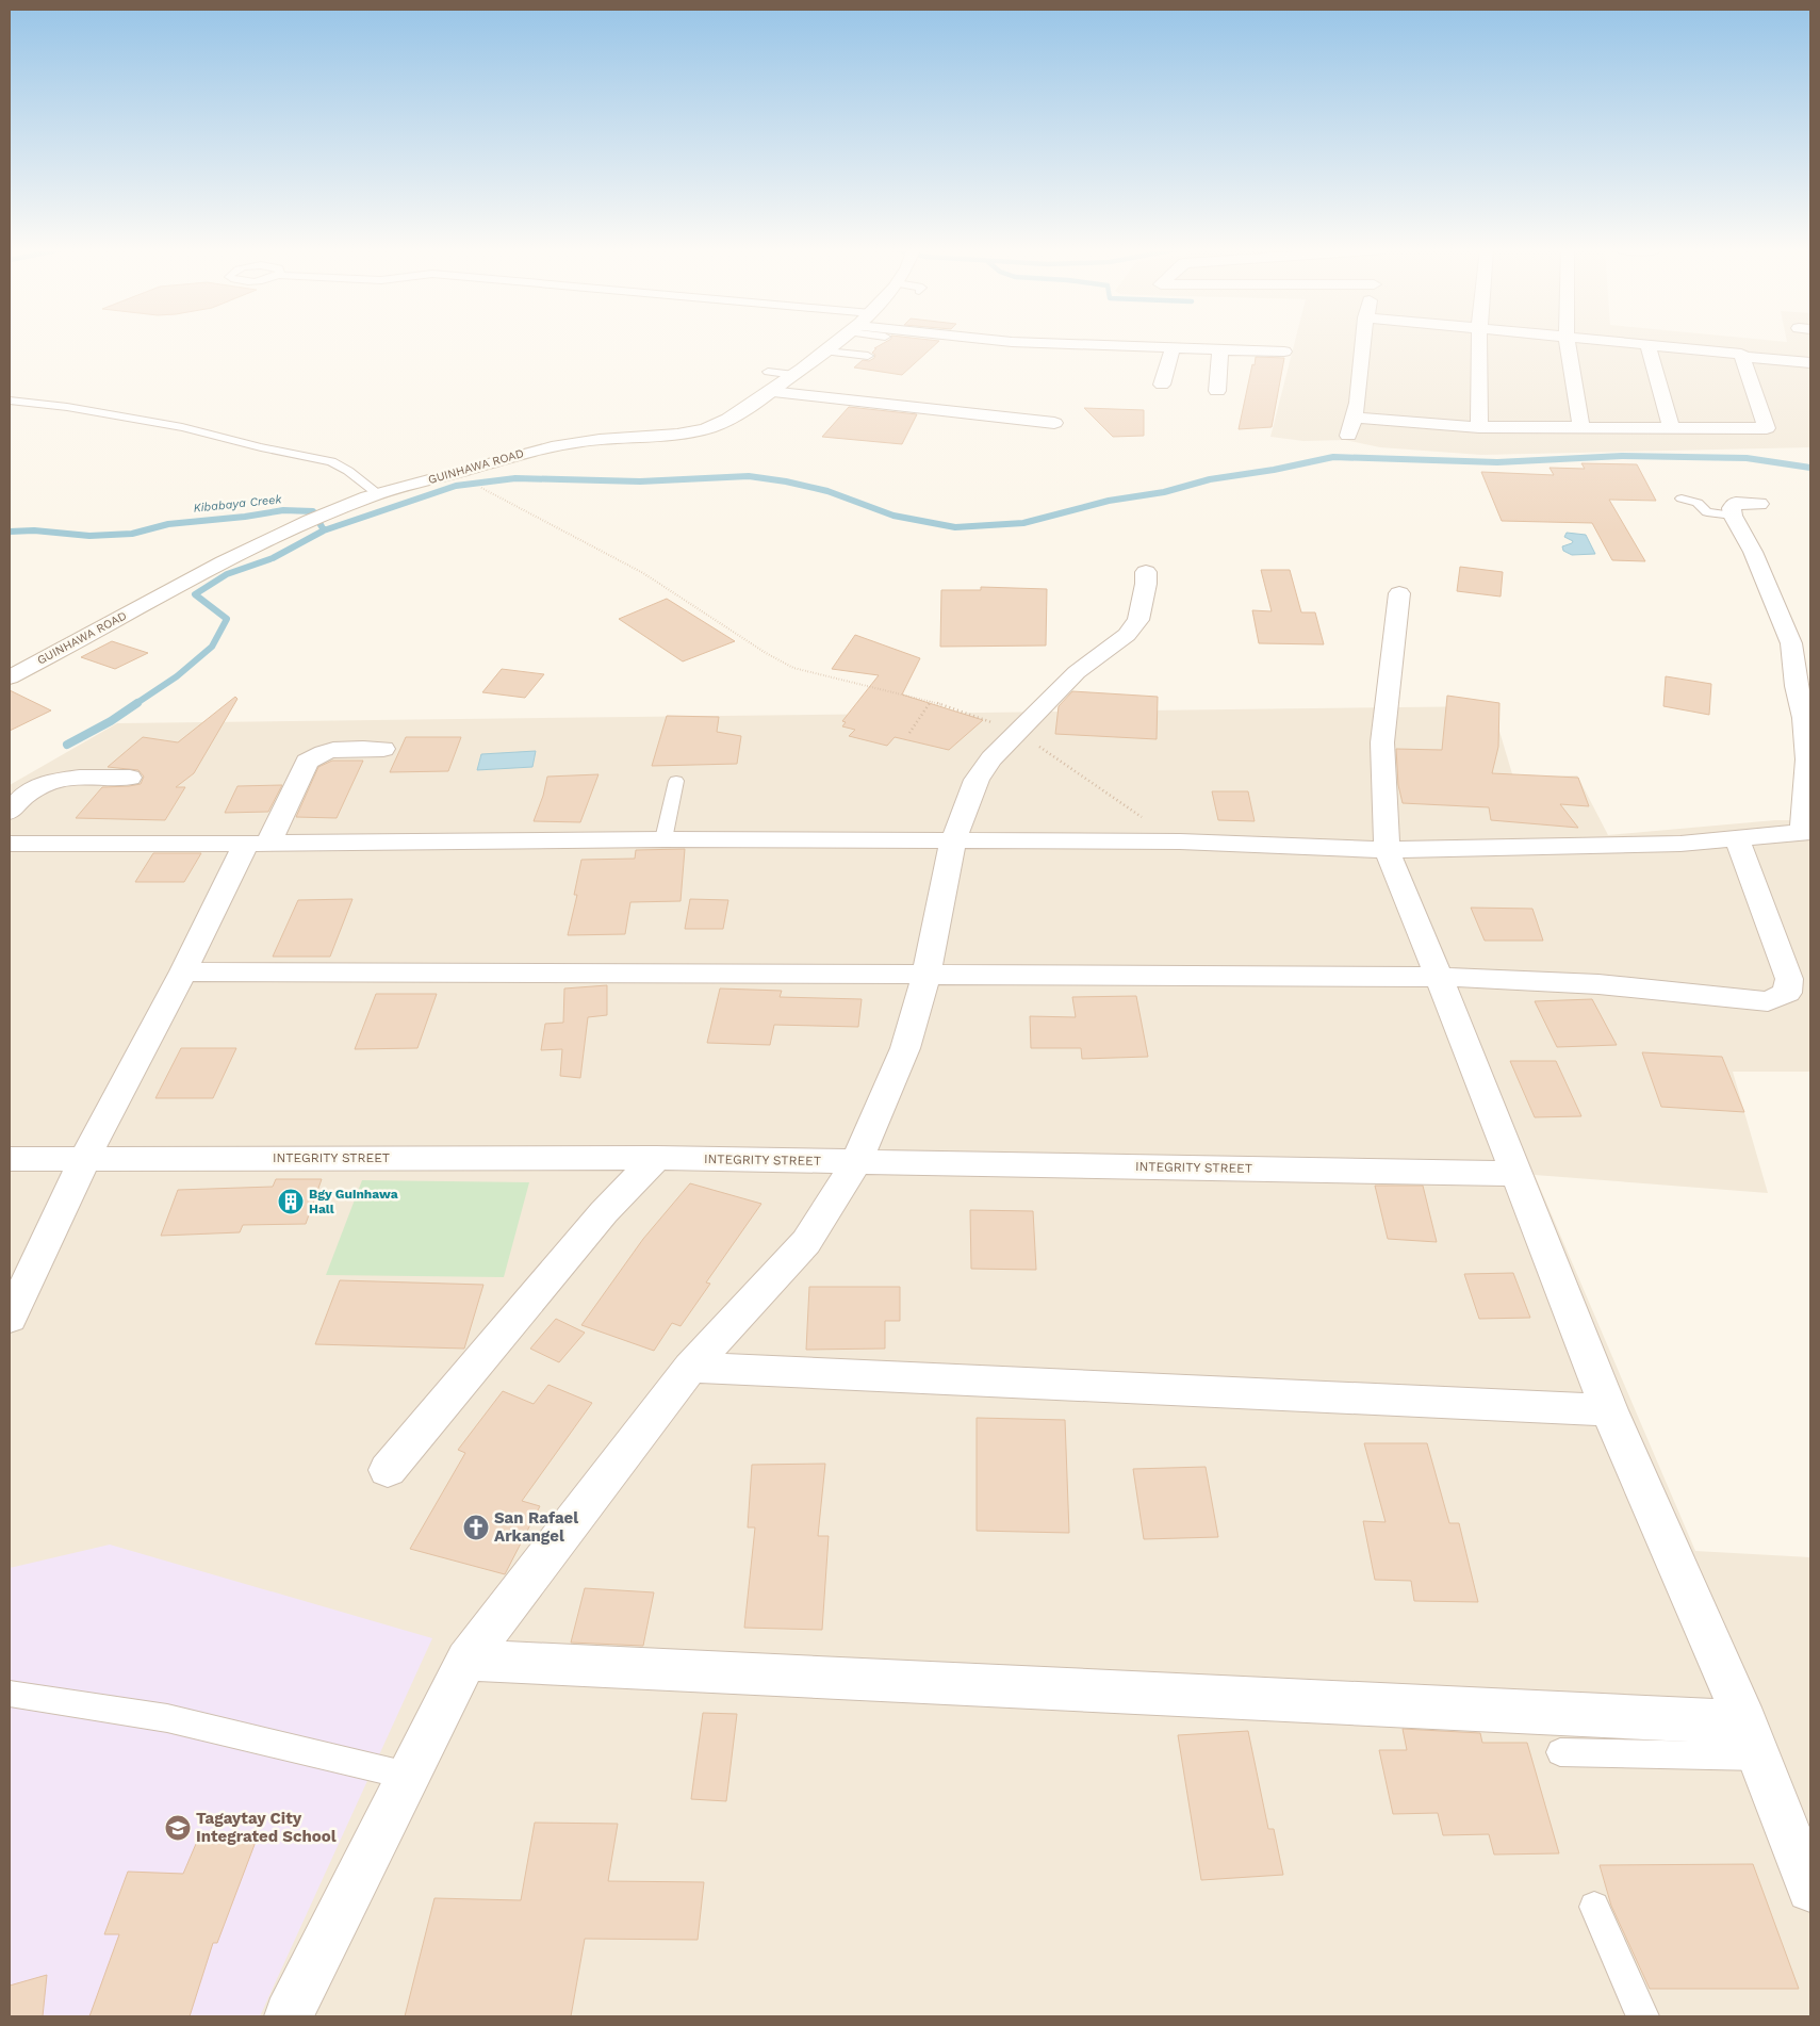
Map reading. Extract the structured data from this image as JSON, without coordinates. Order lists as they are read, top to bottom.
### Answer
{
  "streets": {
    "street": ["GUINHAWA ROAD", "INTEGRITY STREET"]
  },
  "water": ["Kibabaya Creek"],
  "places": {
    "building": ["Bgy Guinhawa Hall"],
    "church": ["San Rafael Arkangel"],
    "school or university": ["Tagaytay City Integrated School"]
  }
}
